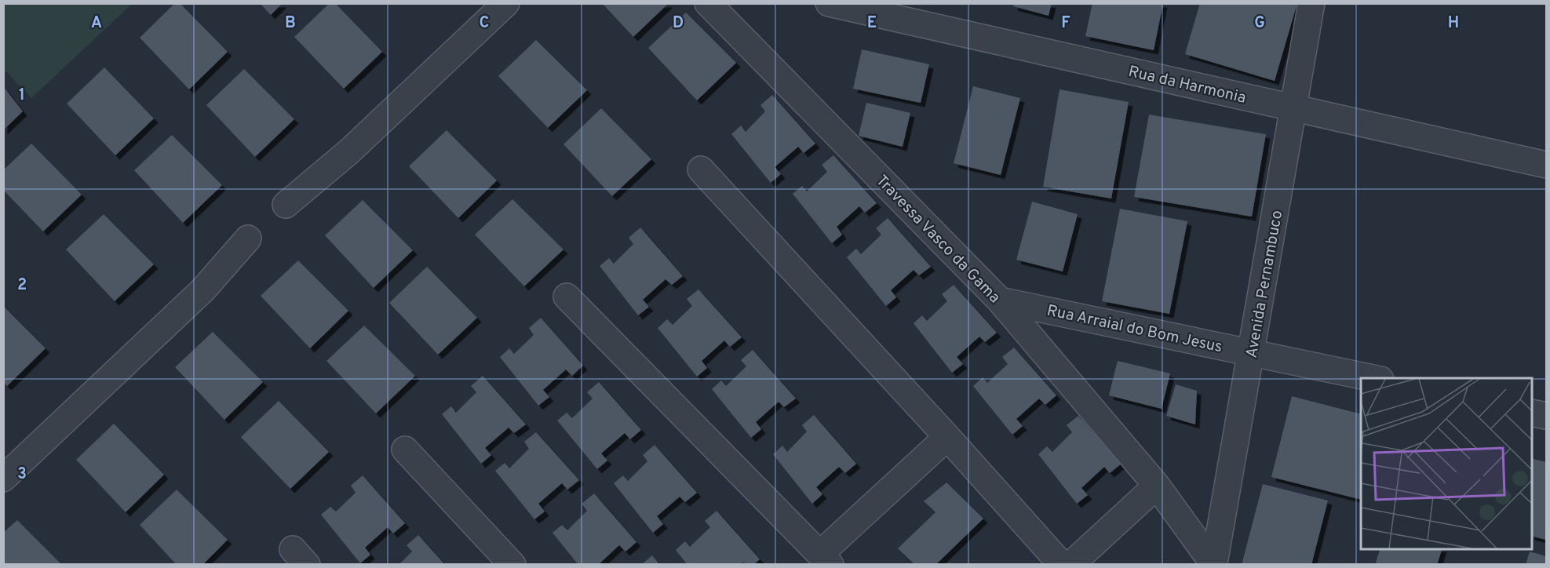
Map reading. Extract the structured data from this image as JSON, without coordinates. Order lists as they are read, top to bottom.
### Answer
{
  "streets": {
    "street": [
      "Rua da Harmonia",
      "Travessa Vasco da Gama",
      "Avenida Pernambuco",
      "Rua Arraial do Bom Jesus"
    ]
  },
  "crossings": [
    ["Rua da Harmonia", "Avenida Pernambuco"],
    ["Travessa Vasco da Gama", "Avenida Pernambuco"],
    ["Travessa Vasco da Gama", "Rua Arraial do Bom Jesus"],
    ["Avenida Pernambuco", "Rua Arraial do Bom Jesus"]
  ],
  "grid": {
    "columns": [
      "A",
      "B",
      "C",
      "D",
      "E",
      "F",
      "G",
      "H"
    ],
    "rows": ["1", "2", "3"]
  }
}
